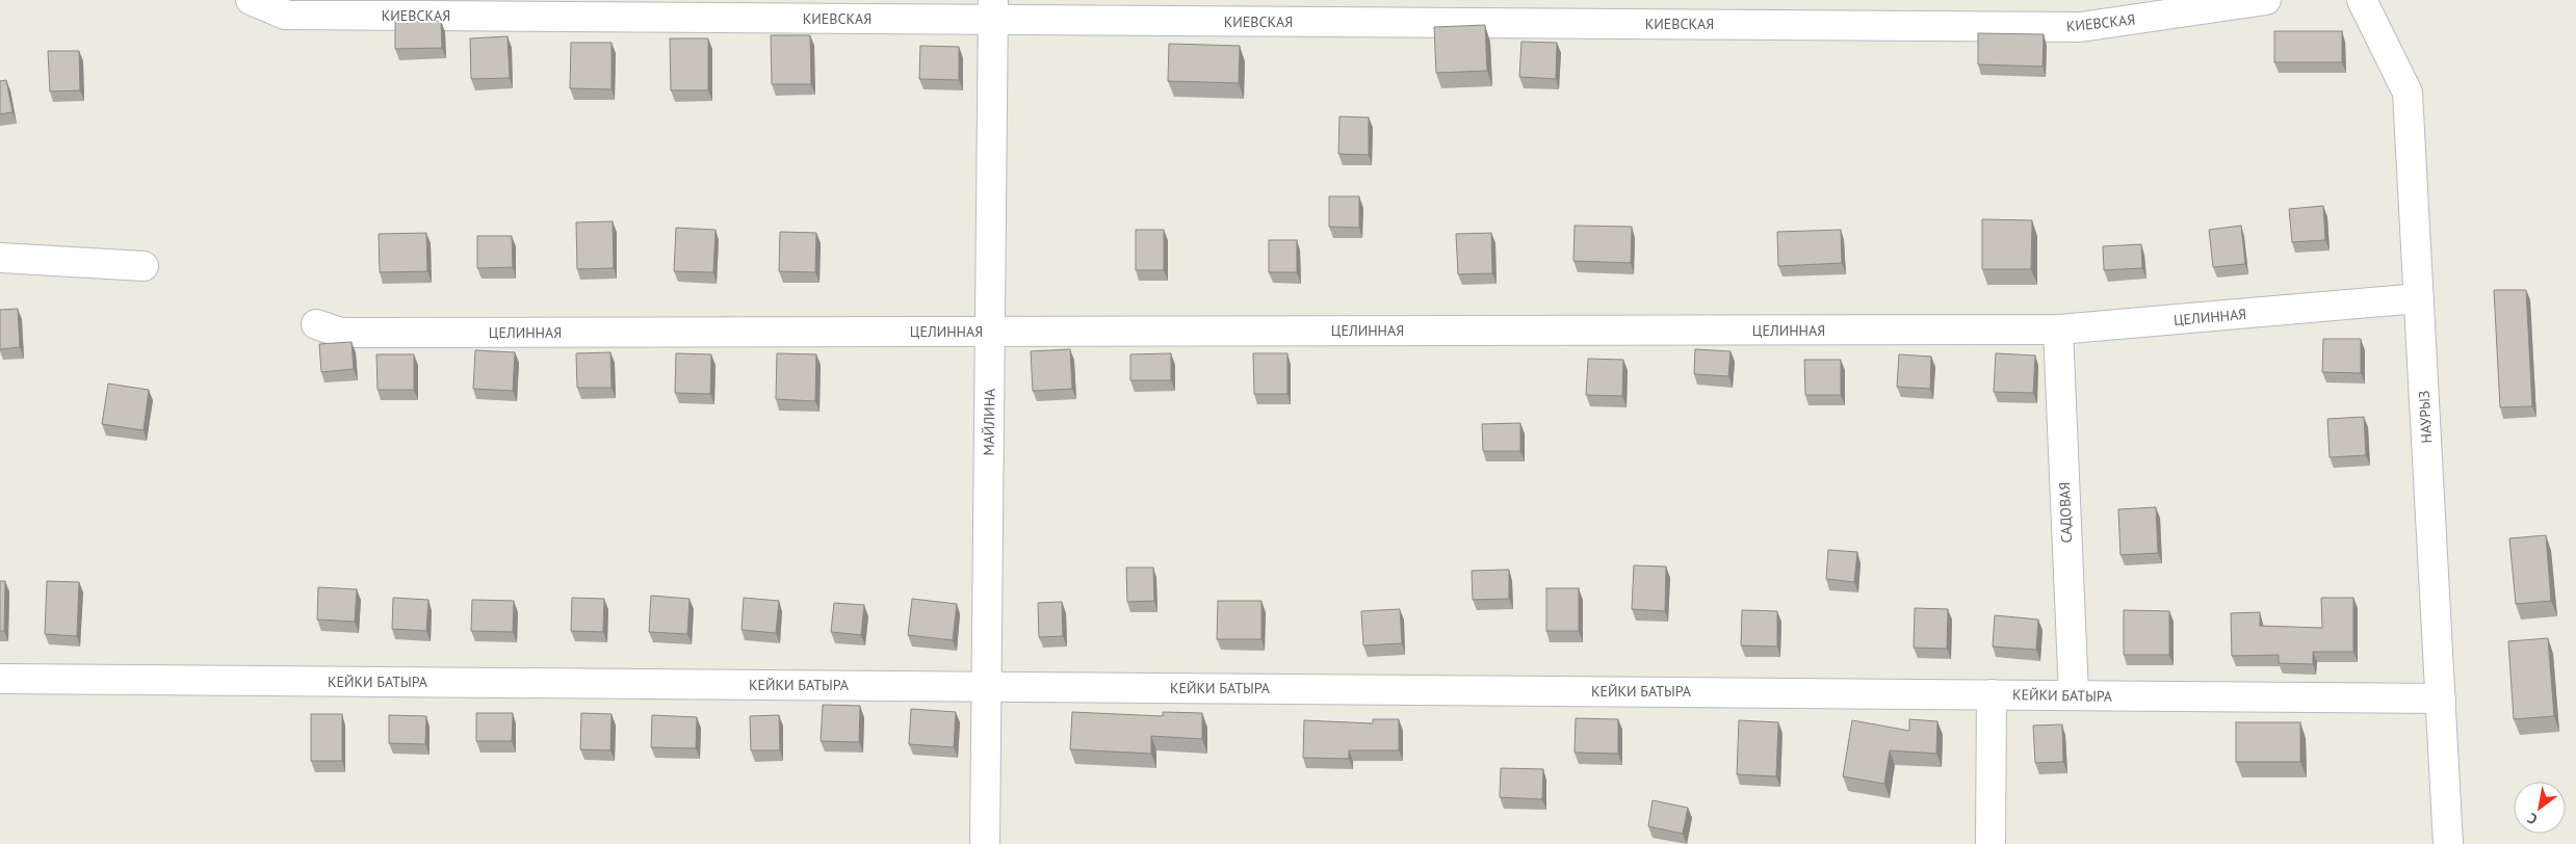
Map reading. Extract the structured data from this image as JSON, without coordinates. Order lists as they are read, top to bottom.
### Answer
{
  "streets": {
    "street": [
      "КИЕВСКАЯ",
      "ЦЕЛИННАЯ",
      "НАУРЫЗ",
      "МАЙЛИНА",
      "САДОВАЯ",
      "КЕЙКИ БАТЫРА"
    ]
  },
  "crossings": [
    ["КИЕВСКАЯ", "МАЙЛИНА"],
    ["ЦЕЛИННАЯ", "НАУРЫЗ"],
    ["ЦЕЛИННАЯ", "МАЙЛИНА"],
    ["ЦЕЛИННАЯ", "САДОВАЯ"],
    ["НАУРЫЗ", "КЕЙКИ БАТЫРА"],
    ["МАЙЛИНА", "КЕЙКИ БАТЫРА"],
    ["САДОВАЯ", "КЕЙКИ БАТЫРА"]
  ],
  "north": "bottom left"
}
